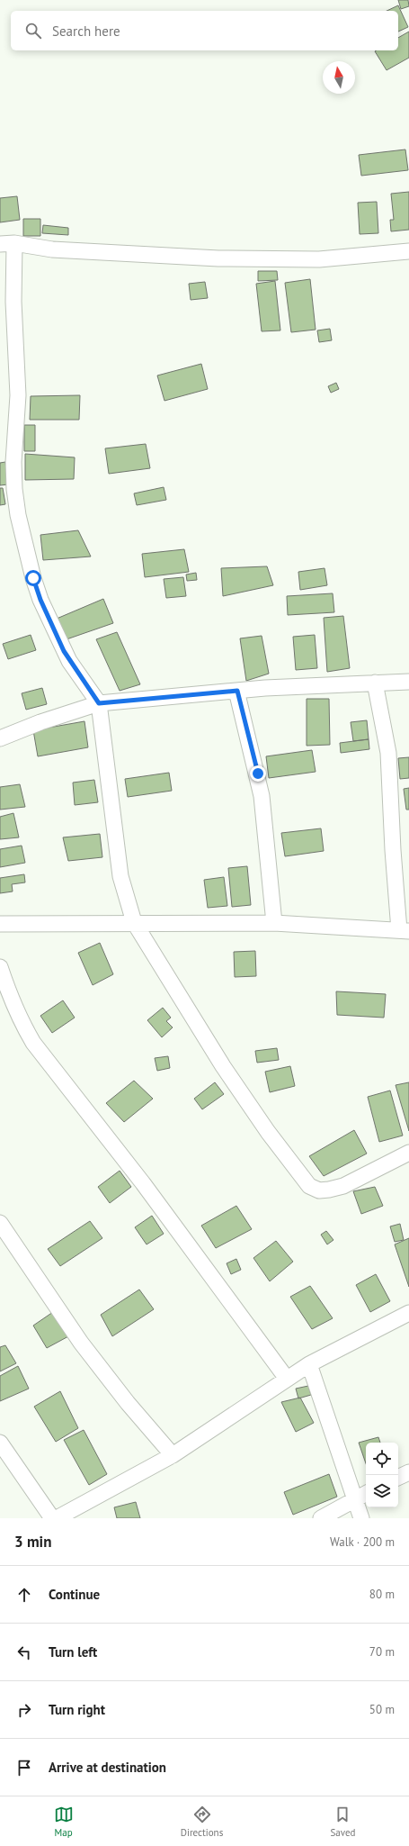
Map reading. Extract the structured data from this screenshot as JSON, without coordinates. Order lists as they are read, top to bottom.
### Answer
{
  "north": "top",
  "page": {
    "search": "Search here",
    "heading": ["3 min", "Walk · 200 m"],
    "list": [
      ["Continue", "80 m"],
      ["Turn left", "70 m"],
      ["Turn right", "50 m"],
      "Arrive at destination"
    ],
    "nav": ["Map", "Directions", "Saved"]
  }
}
